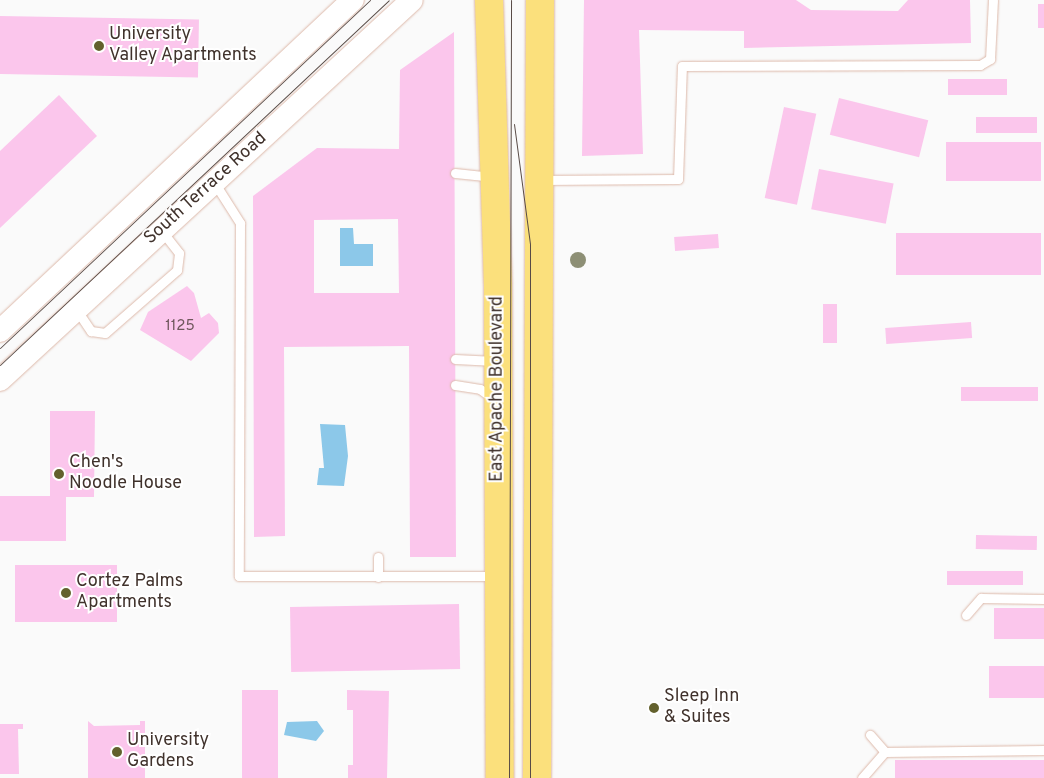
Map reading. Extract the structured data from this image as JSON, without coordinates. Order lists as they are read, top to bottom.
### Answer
{
  "streets": {
    "main road": ["East Apache Boulevard"],
    "street": ["South Terrace Road"]
  },
  "places": [
    "University Valley Apartments",
    "Chen's Noodle House",
    "Cortez Palms Apartments",
    "Sleep Inn & Suites",
    "University Gardens"
  ],
  "house_numbers": ["1125"]
}
